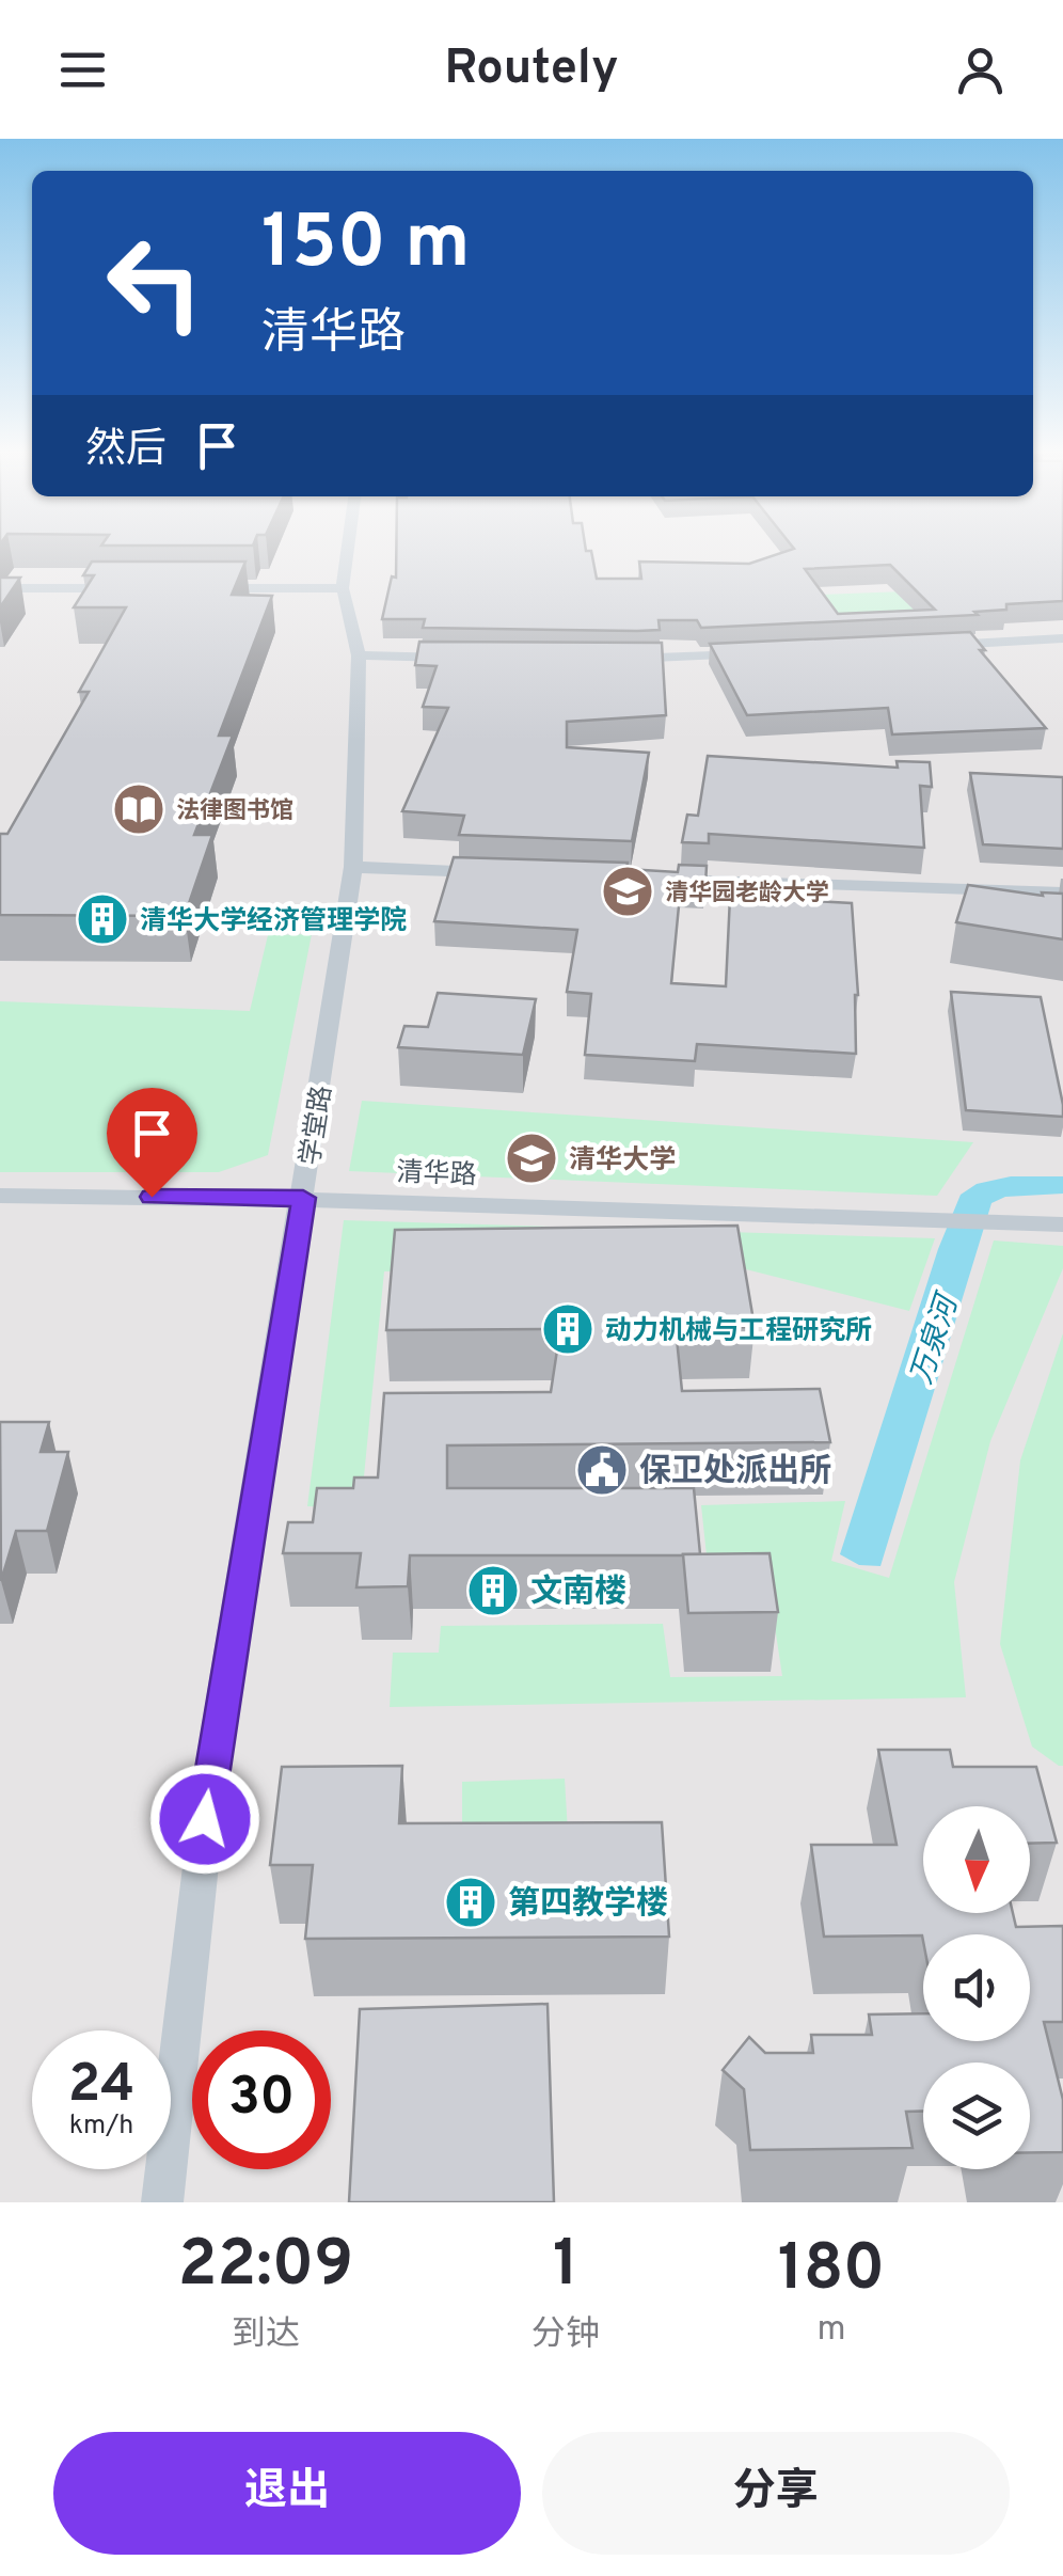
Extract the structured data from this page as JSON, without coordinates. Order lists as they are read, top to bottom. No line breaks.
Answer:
{"streets":{"street":["学堂路","清华路"]},"crossings":[["学堂路","清华路"]],"water":["万泉河"],"places":{"library":["法律图书馆"],"school or university":["清华园老龄大学","清华大学"],"building":["清华大学经济管理学院","动力机械与工程研究所","文南楼","第四教学楼"],"public building":["保卫处派出所"]},"north":"bottom","page":{"header":"Routely","turn":["150 m","清华路"],"then":"然后","speed":"24 km/h","limit":"30","eta":["22:09","到达","1","分钟","180","m"],"buttons":["退出","分享"]}}
